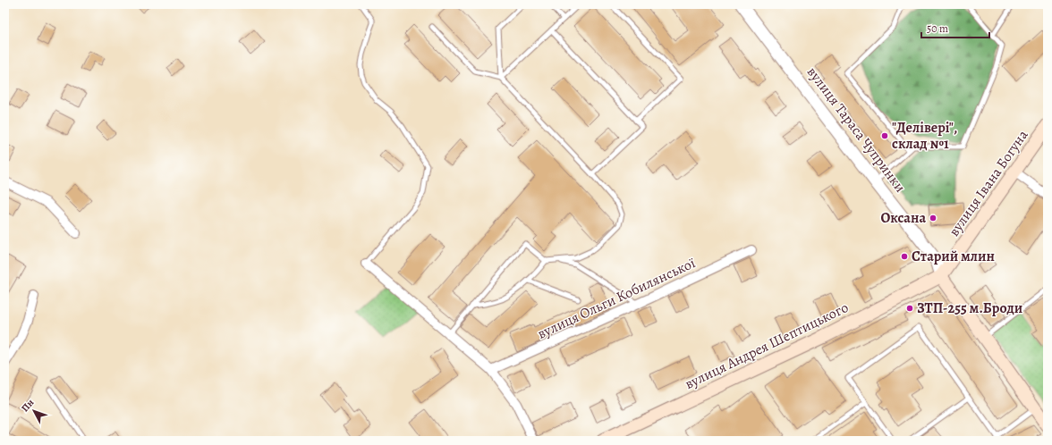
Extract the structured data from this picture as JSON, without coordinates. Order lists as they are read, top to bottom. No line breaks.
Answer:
{"streets":{"main road":["вулиця Івана Богуна","вулиця Андрея Шептицького"],"street":["вулиця Тараса Чупринки","вулиця Ольги Кобилянської"]},"crossings":[["вулиця Тараса Чупринки","вулиця Івана Богуна"],["вулиця Тараса Чупринки","вулиця Андрея Шептицького"],["вулиця Івана Богуна","вулиця Андрея Шептицького"]],"places":["\"Делівері\", склад №1","Оксана","Старий млин","ЗТП-255 м.Броди"],"scale_bar":"50 m","north":"top left"}
